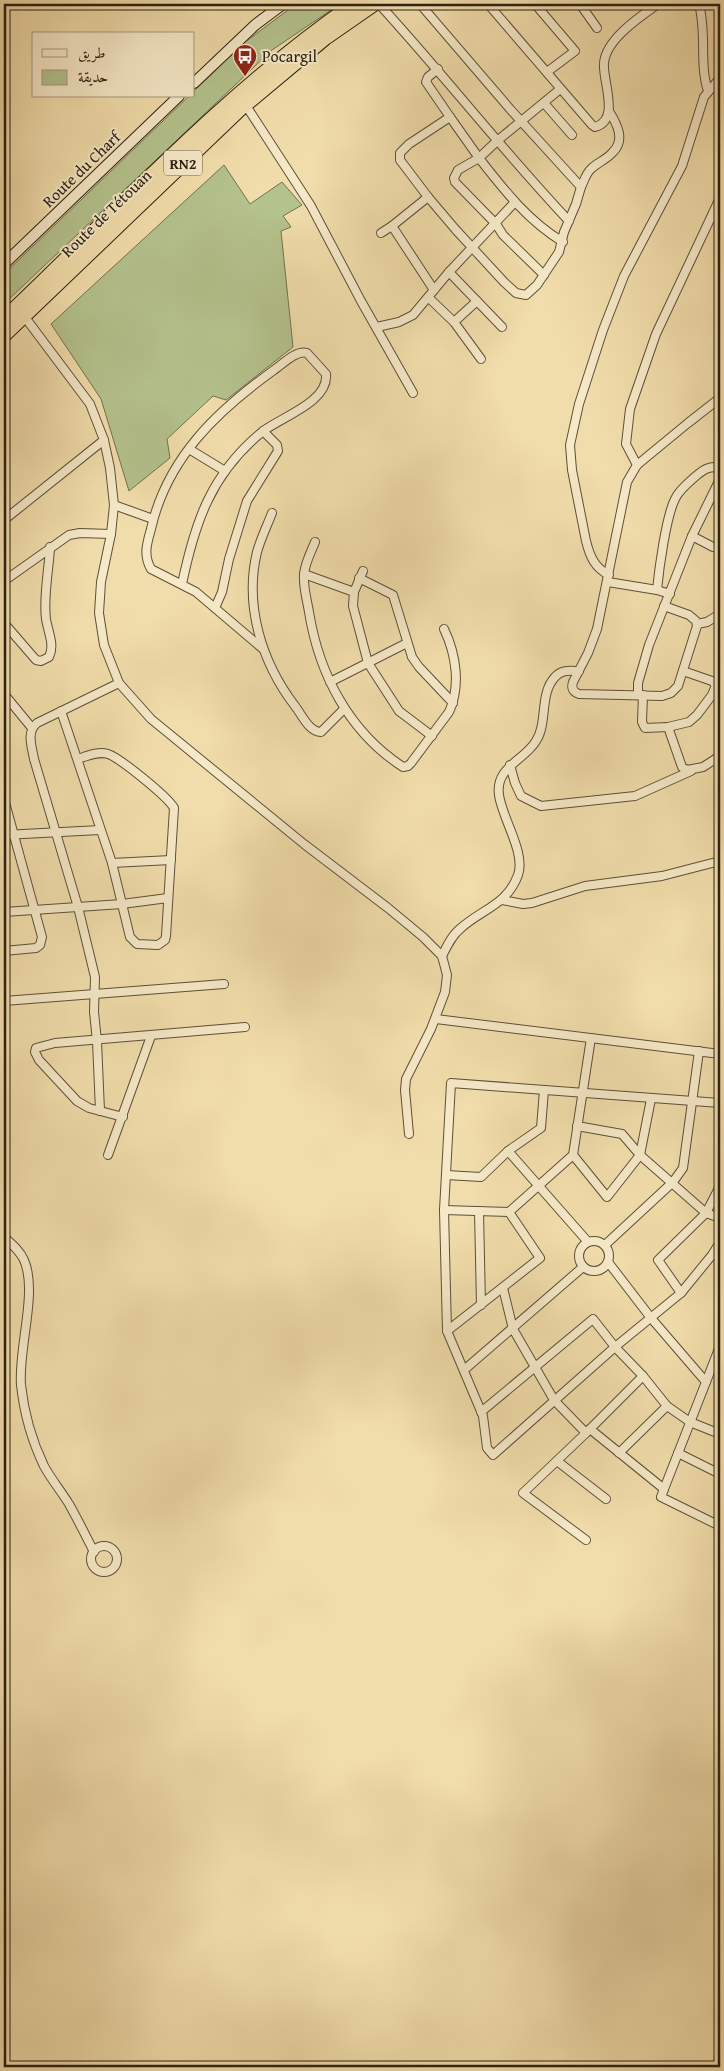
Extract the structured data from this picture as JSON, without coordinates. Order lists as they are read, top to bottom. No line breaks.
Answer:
{"streets":{"highway":["RN2","Route de Tétouan"],"street":["Route du Charf"]},"places":{"bus stop":["Pocargil"]},"legend":["طريق","حديقة"]}
